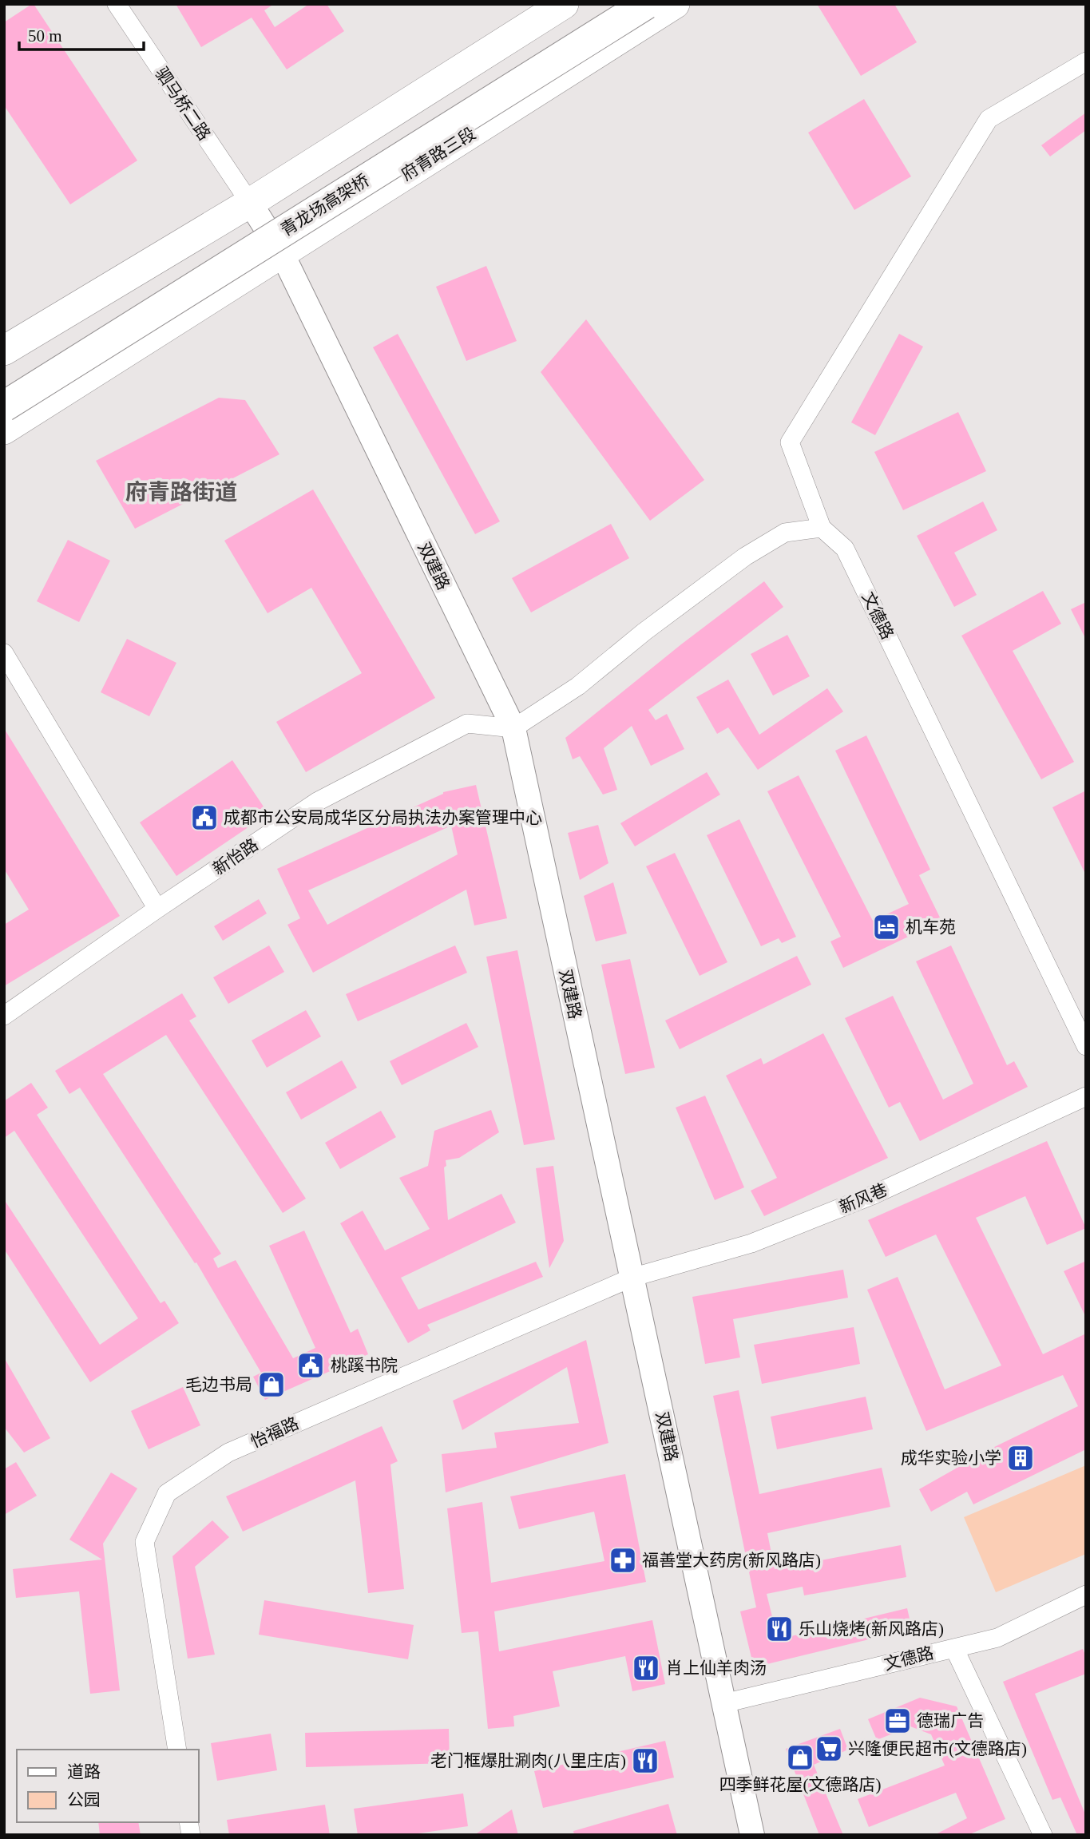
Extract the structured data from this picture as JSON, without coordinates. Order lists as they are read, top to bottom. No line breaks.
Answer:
{"streets":{"highway":["青龙场高架桥"],"main road":["府青路三段"],"street":["驷马桥二路","双建路","文德路","新怡路","新风巷","怡福路"]},"crossings":[["驷马桥二路","双建路"],["府青路三段","双建路"],["双建路","文德路"],["双建路","新怡路"],["双建路","新风巷"],["双建路","怡福路"],["新风巷","怡福路"]],"districts":["府青路街道"],"places":{"public building":["成都市公安局成华区分局执法办案管理中心","桃蹊书院"],"hotel":["机车苑"],"shop":["毛边书局","四季鲜花屋(文德路店)"],"building":["成华实验小学"],"pharmacy":["福善堂大药房(新风路店)"],"restaurant":["乐山烧烤(新风路店)","肖上仙羊肉汤","老门框爆肚涮肉(八里庄店)"],"office":["德瑞广告"],"supermarket":["兴隆便民超市(文德路店)"]},"legend":["道路","公园"],"scale_bar":"50 m"}
